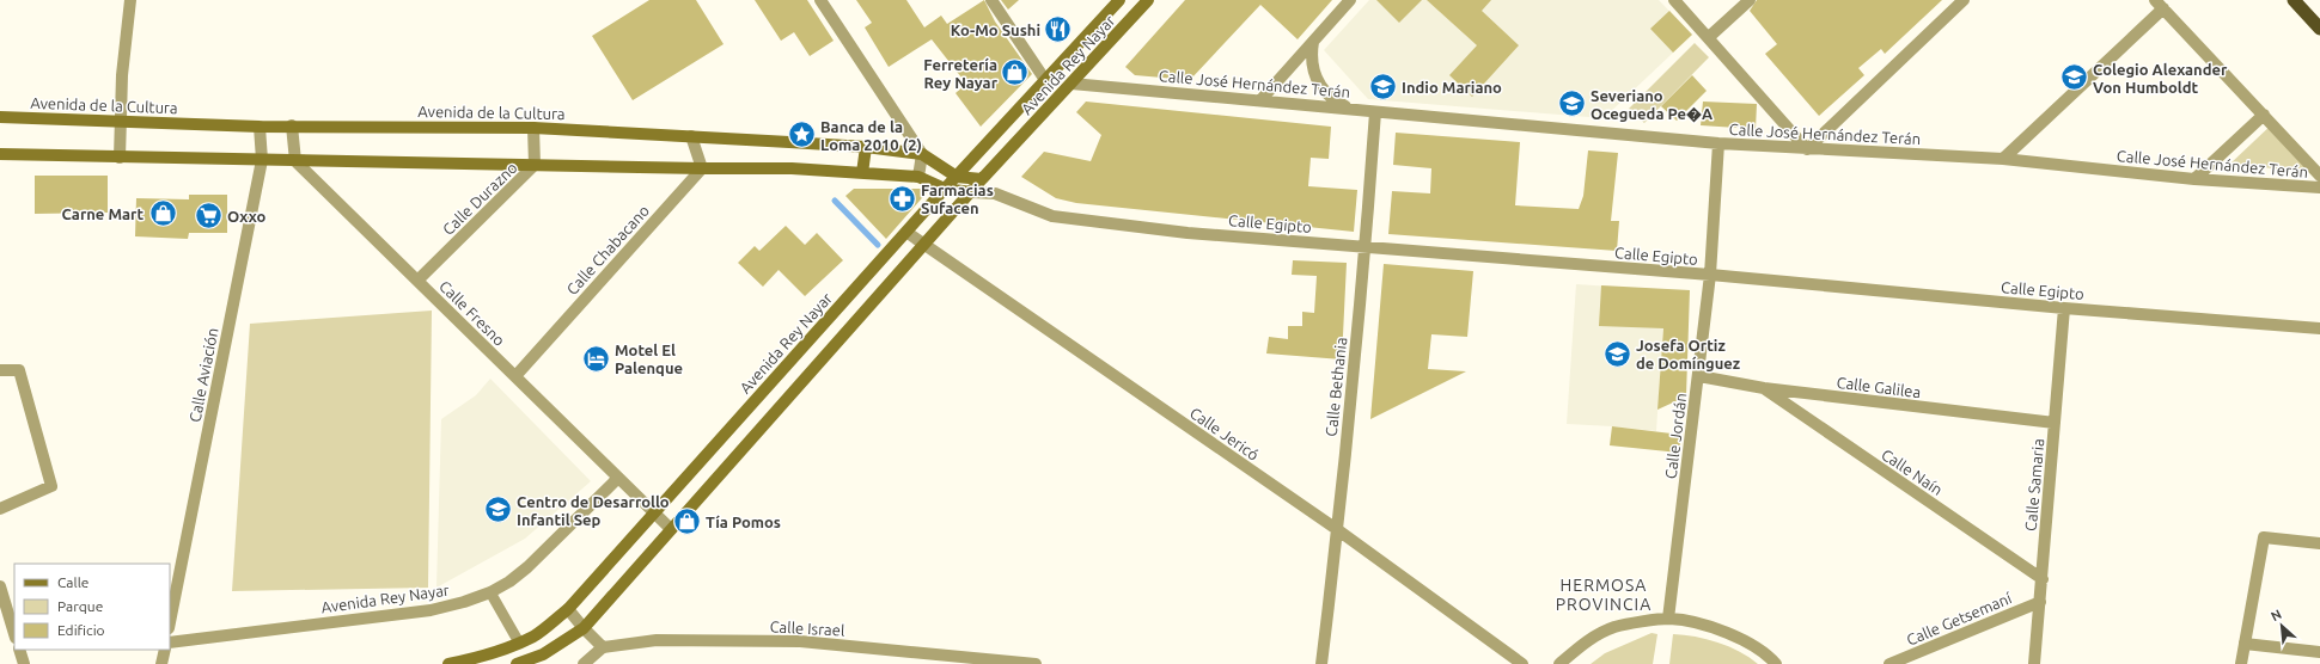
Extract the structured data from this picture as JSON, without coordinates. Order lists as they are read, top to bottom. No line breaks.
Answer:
{"streets":{"main road":["Avenida Rey Nayar","Avenida de la Cultura"],"street":["Calle José Hernández Terán","Calle Durazno","Calle Egipto","Calle Chabacano","Calle Fresno","Calle Aviación","Calle Bethania","Calle Galilea","Calle Jericó","Calle Jordán","Calle Naín","Calle Samaria","Calle Getsemaní","Calle Israel"]},"crossings":[["Avenida Rey Nayar","Calle José Hernández Terán"],["Avenida Rey Nayar","Avenida de la Cultura"],["Avenida Rey Nayar","Calle Fresno"],["Avenida Rey Nayar","Calle Jericó"],["Calle José Hernández Terán","Calle Bethania"],["Calle José Hernández Terán","Calle Jordán"],["Avenida de la Cultura","Calle Durazno"],["Avenida de la Cultura","Calle Aviación"],["Calle Durazno","Calle Fresno"],["Calle Egipto","Calle Bethania"],["Calle Egipto","Calle Jordán"],["Calle Egipto","Calle Samaria"],["Calle Chabacano","Calle Fresno"],["Calle Bethania","Calle Jericó"],["Calle Galilea","Calle Jordán"],["Calle Galilea","Calle Naín"],["Calle Galilea","Calle Samaria"],["Calle Naín","Calle Samaria"],["Calle Samaria","Calle Getsemaní"]],"districts":["HERMOSA PROVINCIA"],"places":{"restaurant":["Ko-Mo Sushi"],"shop":["Ferretería Rey Nayar","Carne Mart","Tía Pomos"],"school or university":["Colegio Alexander Von Humboldt","Indio Mariano","Severiano Ocegueda Pe�A","Josefa Ortiz de Domínguez","Centro de Desarrollo Infantil Sep"],"place":["Banca de la Loma 2010 (2)"],"pharmacy":["Farmacias Sufacen"],"supermarket":["Oxxo"],"hotel":["Motel El Palenque"]},"legend":["Calle","Parque","Edificio"],"north":"top left"}
